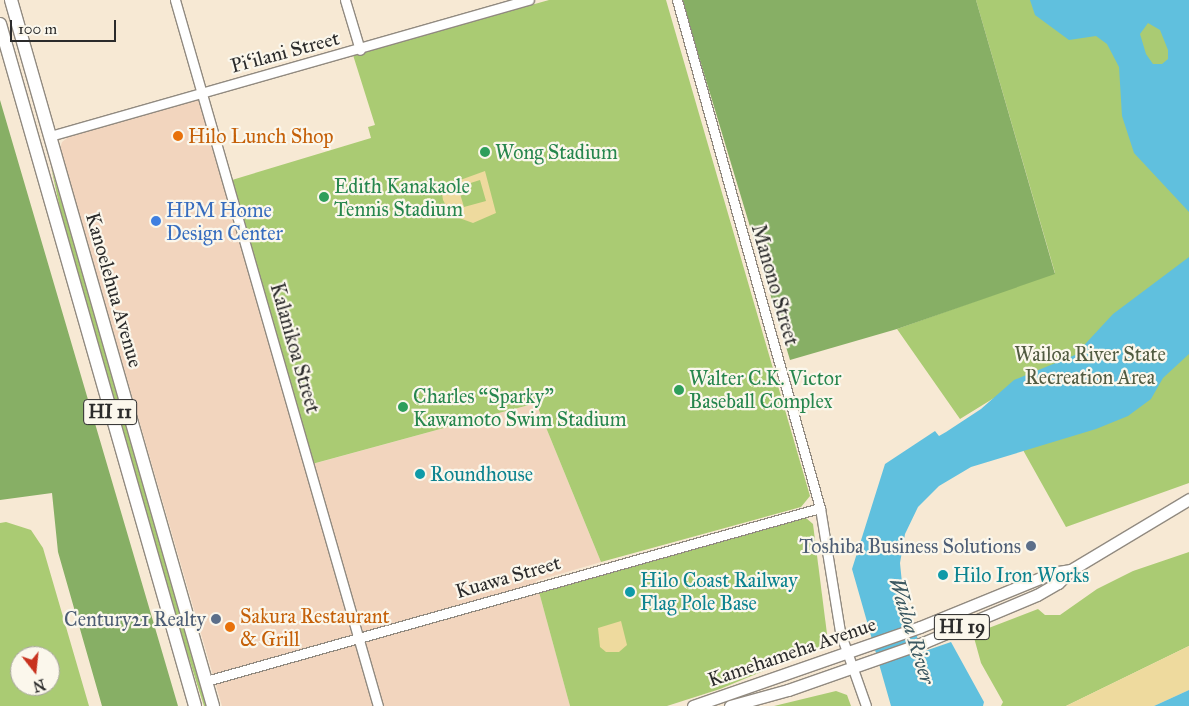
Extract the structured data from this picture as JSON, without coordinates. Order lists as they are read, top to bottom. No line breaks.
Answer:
{"streets":{"highway":["Kanoelehua Avenue","HI 11"],"main road":["HI 19","Kamehameha Avenue"],"street":["Pi‘ilani Street","Manono Street","Kalanikoa Street","Kuawa Street"]},"crossings":[["Pi‘ilani Street","Kanoelehua Avenue"],["Pi‘ilani Street","Kalanikoa Street"],["Manono Street","Kuawa Street"],["Manono Street","Kamehameha Avenue"],["Kanoelehua Avenue","Kuawa Street"],["Kalanikoa Street","Kuawa Street"]],"water":["Wailoa River"],"parks":["Wailoa River State Recreation Area"],"places":["Hilo Lunch Shop","Wong Stadium","Edith Kanakaole Tennis Stadium","HPM Home Design Center","Walter C.K. Victor Baseball Complex","Charles “Sparky” Kawamoto Swim Stadium","Roundhouse","Toshiba Business Solutions","Hilo Iron Works","Hilo Coast Railway Flag Pole Base","Century21 Realty","Sakura Restaurant & Grill"],"scale_bar":"100 m","north":"bottom"}
